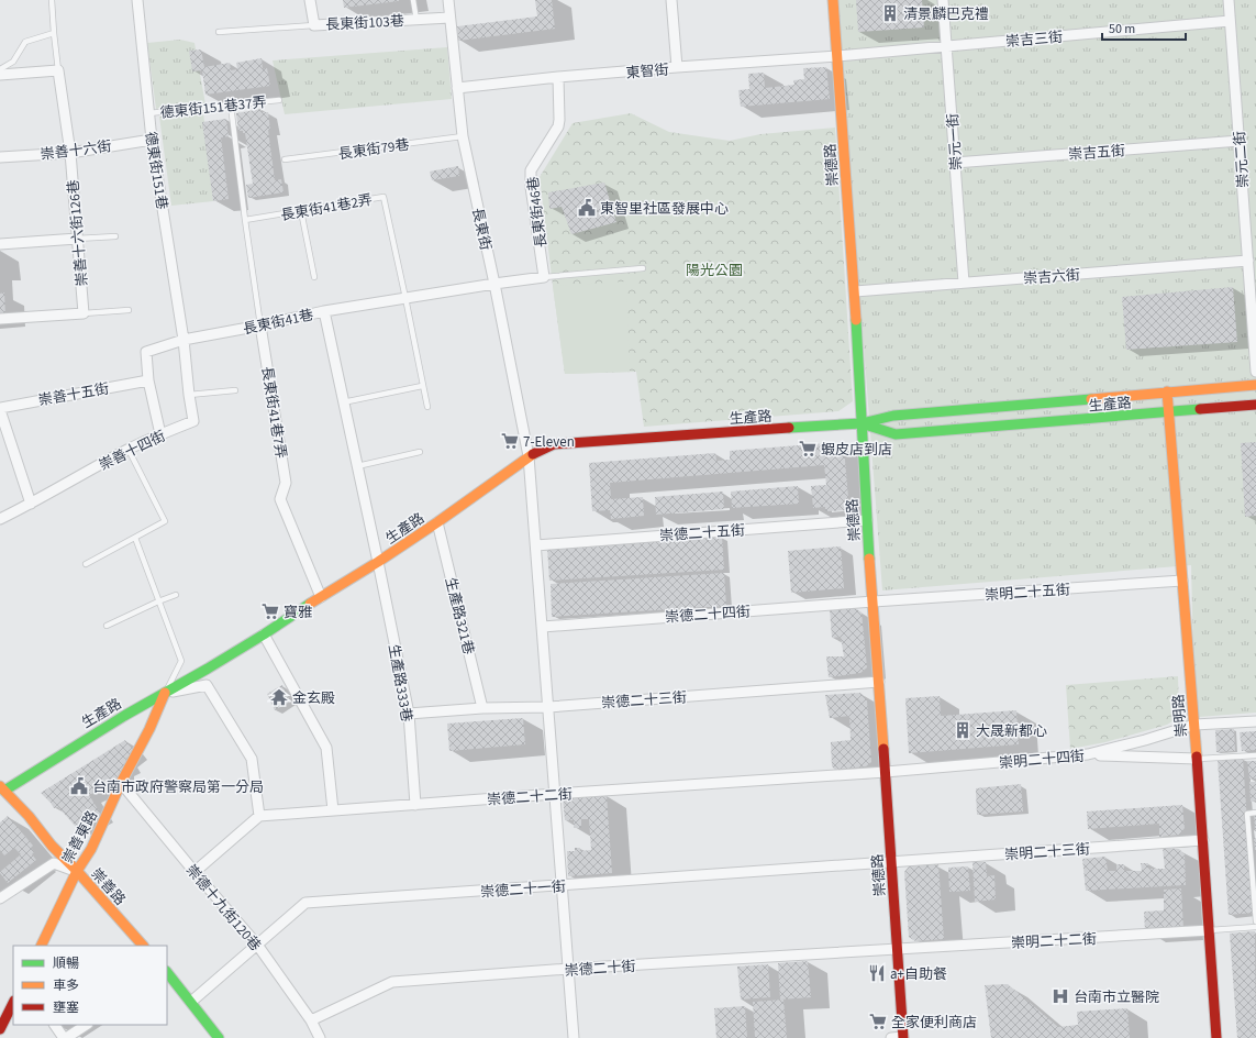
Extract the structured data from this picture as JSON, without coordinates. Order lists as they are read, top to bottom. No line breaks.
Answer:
{"streets":{"street":["長東街103巷","崇吉三街","東智街","崇元一街","崇善十六街","崇吉五街","崇元二街","崇德路","德東街151巷","長東街46巷","長東街","崇善十六街126巷","崇吉六街","長東街41巷","崇善十五街","生產路","長東街41巷7弄","崇善十四街","崇德二十五街","崇明二十五街","崇德二十四街","生產路321巷","生產路333巷","崇德二十三街","崇明路","崇明二十四街","崇德二十二街","崇善東路","崇明二十三街","崇善路","崇德二十一街","崇德十九街120巷","崇明二十二街","崇德二十街"],"lane":["德東街151巷37弄","長東街79巷","長東街41巷2弄"]},"crossings":[["長東街103巷","長東街"],["崇吉三街","東智街"],["崇吉三街","崇元一街"],["崇吉三街","崇元二街"],["崇吉三街","崇德路"],["東智街","崇德路"],["東智街","長東街46巷"],["東智街","長東街"],["德東街151巷37弄","德東街151巷"],["德東街151巷37弄","長東街41巷7弄"],["崇元一街","崇吉五街"],["崇元一街","崇吉六街"],["長東街79巷","長東街"],["崇善十六街","德東街151巷"],["崇善十六街","崇善十六街126巷"],["崇吉五街","崇元二街"],["崇元二街","崇吉六街"],["崇德路","崇吉六街"],["崇德路","生產路"],["崇德路","崇德二十五街"],["崇德路","崇明二十五街"],["崇德路","崇德二十四街"],["崇德路","崇德二十三街"],["崇德路","崇明二十四街"],["崇德路","崇德二十二街"],["崇德路","崇明二十三街"],["崇德路","崇德二十一街"],["崇德路","崇明二十二街"],["崇德路","崇德二十街"],["德東街151巷","長東街41巷"],["德東街151巷","崇善十四街"],["長東街41巷2弄","長東街41巷"],["長東街41巷2弄","長東街41巷7弄"],["長東街","長東街41巷"],["長東街","生產路"],["長東街","崇德二十五街"],["長東街","崇德二十四街"],["長東街","崇德二十三街"],["長東街","崇德二十二街"],["長東街","崇德二十一街"],["長東街","崇德二十街"],["長東街41巷","崇善十五街"],["長東街41巷","長東街41巷7弄"],["長東街41巷","崇善十四街"],["長東街41巷","生產路333巷"],["生產路","長東街41巷7弄"],["生產路","生產路321巷"],["生產路","生產路333巷"],["生產路","崇明路"],["生產路","崇善東路"],["生產路","崇善路"],["崇明二十五街","崇德二十四街"],["崇明二十五街","崇明路"],["生產路321巷","崇德二十三街"],["生產路333巷","崇德二十三街"],["生產路333巷","崇德二十二街"],["崇明路","崇明二十四街"],["崇明路","崇明二十三街"],["崇明路","崇明二十二街"],["崇明二十四街","崇德二十二街"],["崇善東路","崇善路"],["崇善東路","崇德十九街120巷"],["崇明二十三街","崇德二十一街"],["崇德二十一街","崇德十九街120巷"],["崇德十九街120巷","崇德二十街"],["崇明二十二街","崇德二十街"]],"parks":["陽光公園"],"places":{"building":["清景麟巴克禮","大晟新都心"],"public building":["東智里社區發展中心","台南市政府警察局第一分局"],"supermarket":["7-Eleven","蝦皮店到店","寶雅","全家便利商店"],"temple":["金玄殿"],"restaurant":["a+自助餐"],"hospital":["台南市立醫院"]},"legend":["順暢","車多","壅塞"],"scale_bar":"50 m"}
